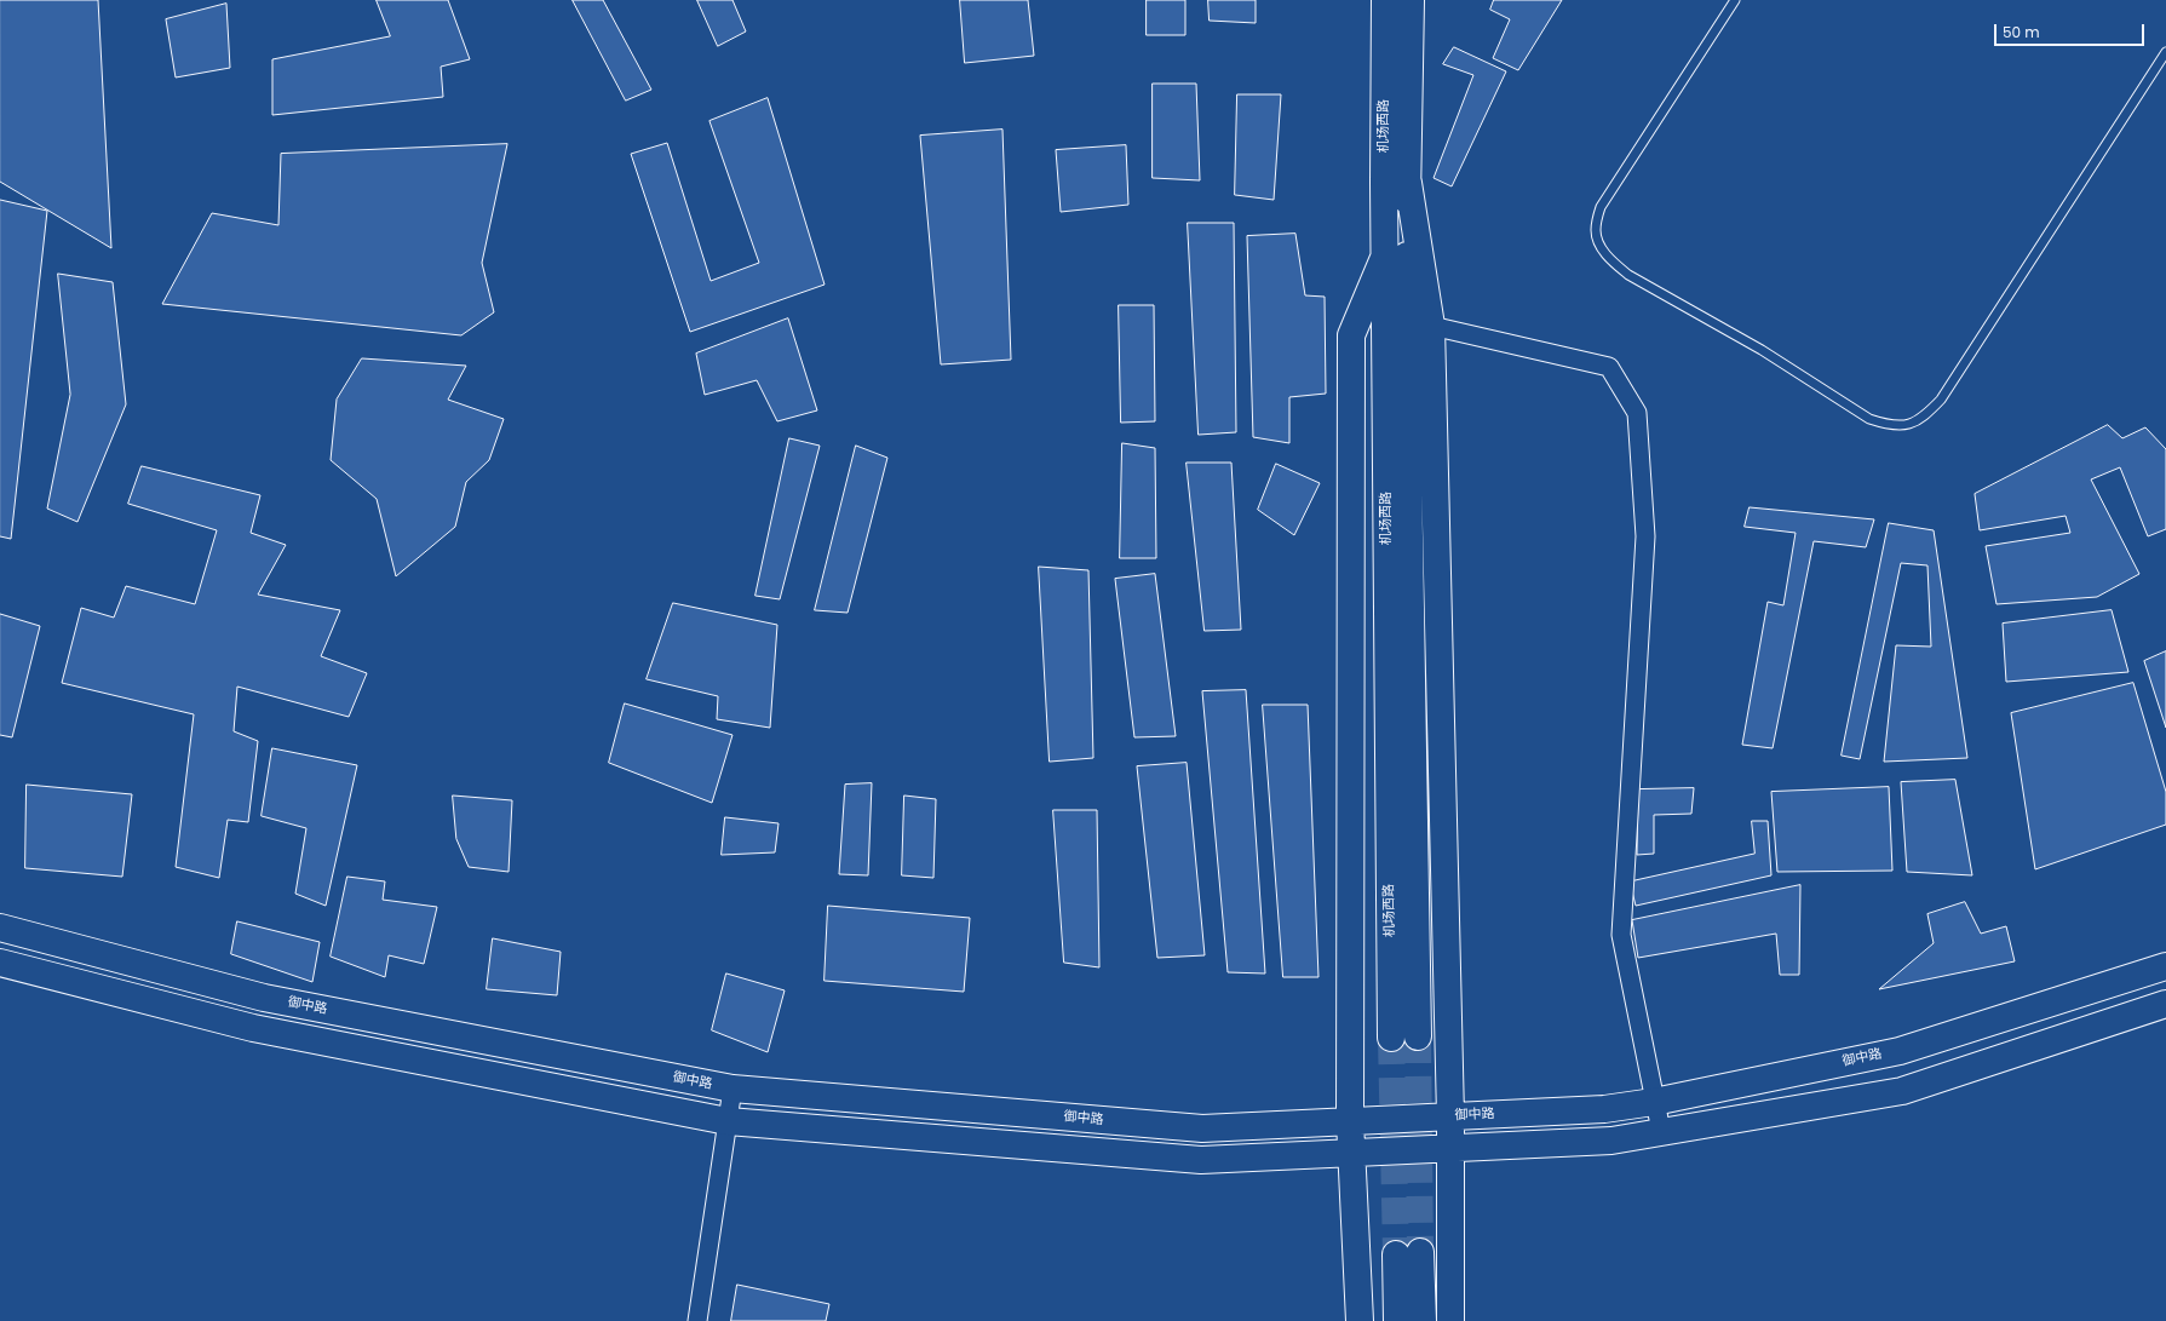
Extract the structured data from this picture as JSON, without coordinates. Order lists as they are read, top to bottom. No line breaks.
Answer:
{"streets":{"main road":["机场西路","御中路"]},"scale_bar":"50 m"}
